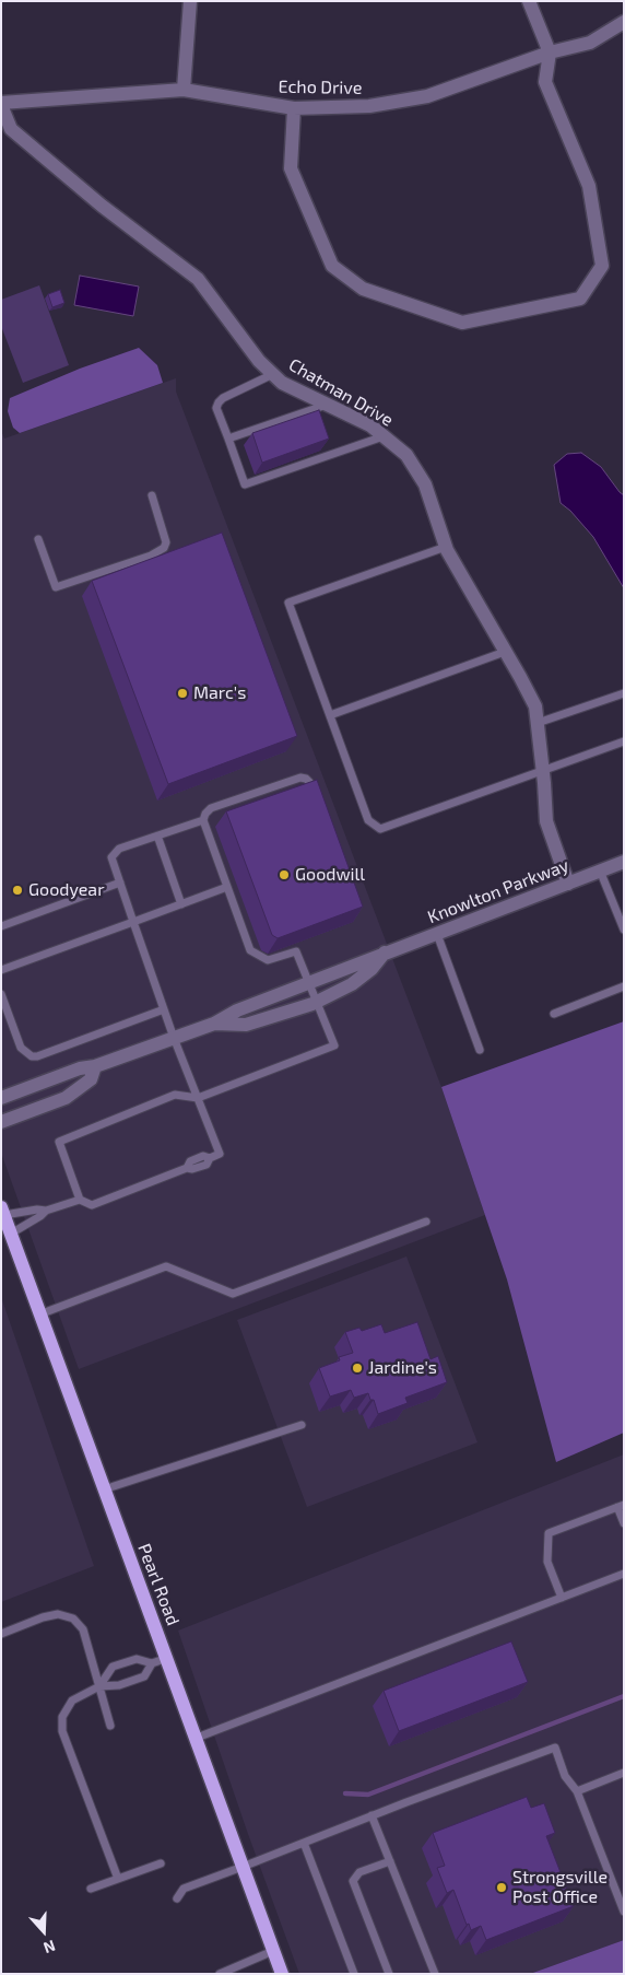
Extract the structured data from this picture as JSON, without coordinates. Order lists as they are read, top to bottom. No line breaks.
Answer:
{"streets":{"main road":["Pearl Road"],"street":["Echo Drive","Chatman Drive","Knowlton Parkway"]},"crossings":[["Echo Drive","Chatman Drive"],["Chatman Drive","Knowlton Parkway"]],"places":["Marc's","Goodwill","Goodyear","Jardine's","Strongsville Post Office"],"north":"bottom"}
